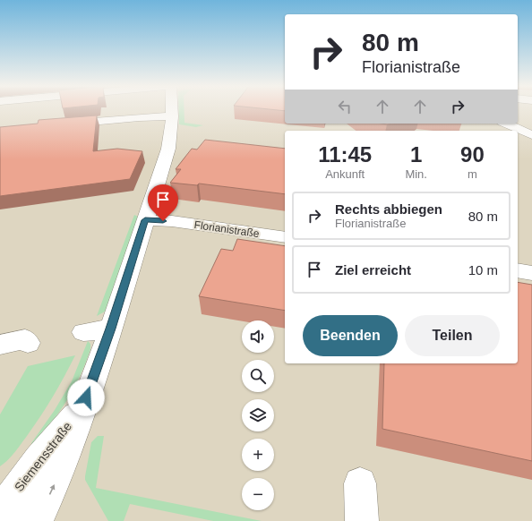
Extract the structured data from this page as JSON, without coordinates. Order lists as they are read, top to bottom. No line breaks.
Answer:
{"streets":{"street":["Florianistraße","Siemensstraße"]},"crossings":[["Florianistraße","Siemensstraße"]],"page":{"turn":["80 m","Florianistraße"],"eta":["11:45","Ankunft","1","Min.","90","m"],"list":[{"name":"Rechts abbiegen","note":"Florianistraße","value":"80 m"},{"name":"Ziel erreicht","value":"10 m"}],"buttons":["Beenden","Teilen"],"map_buttons":["+","−"]}}
